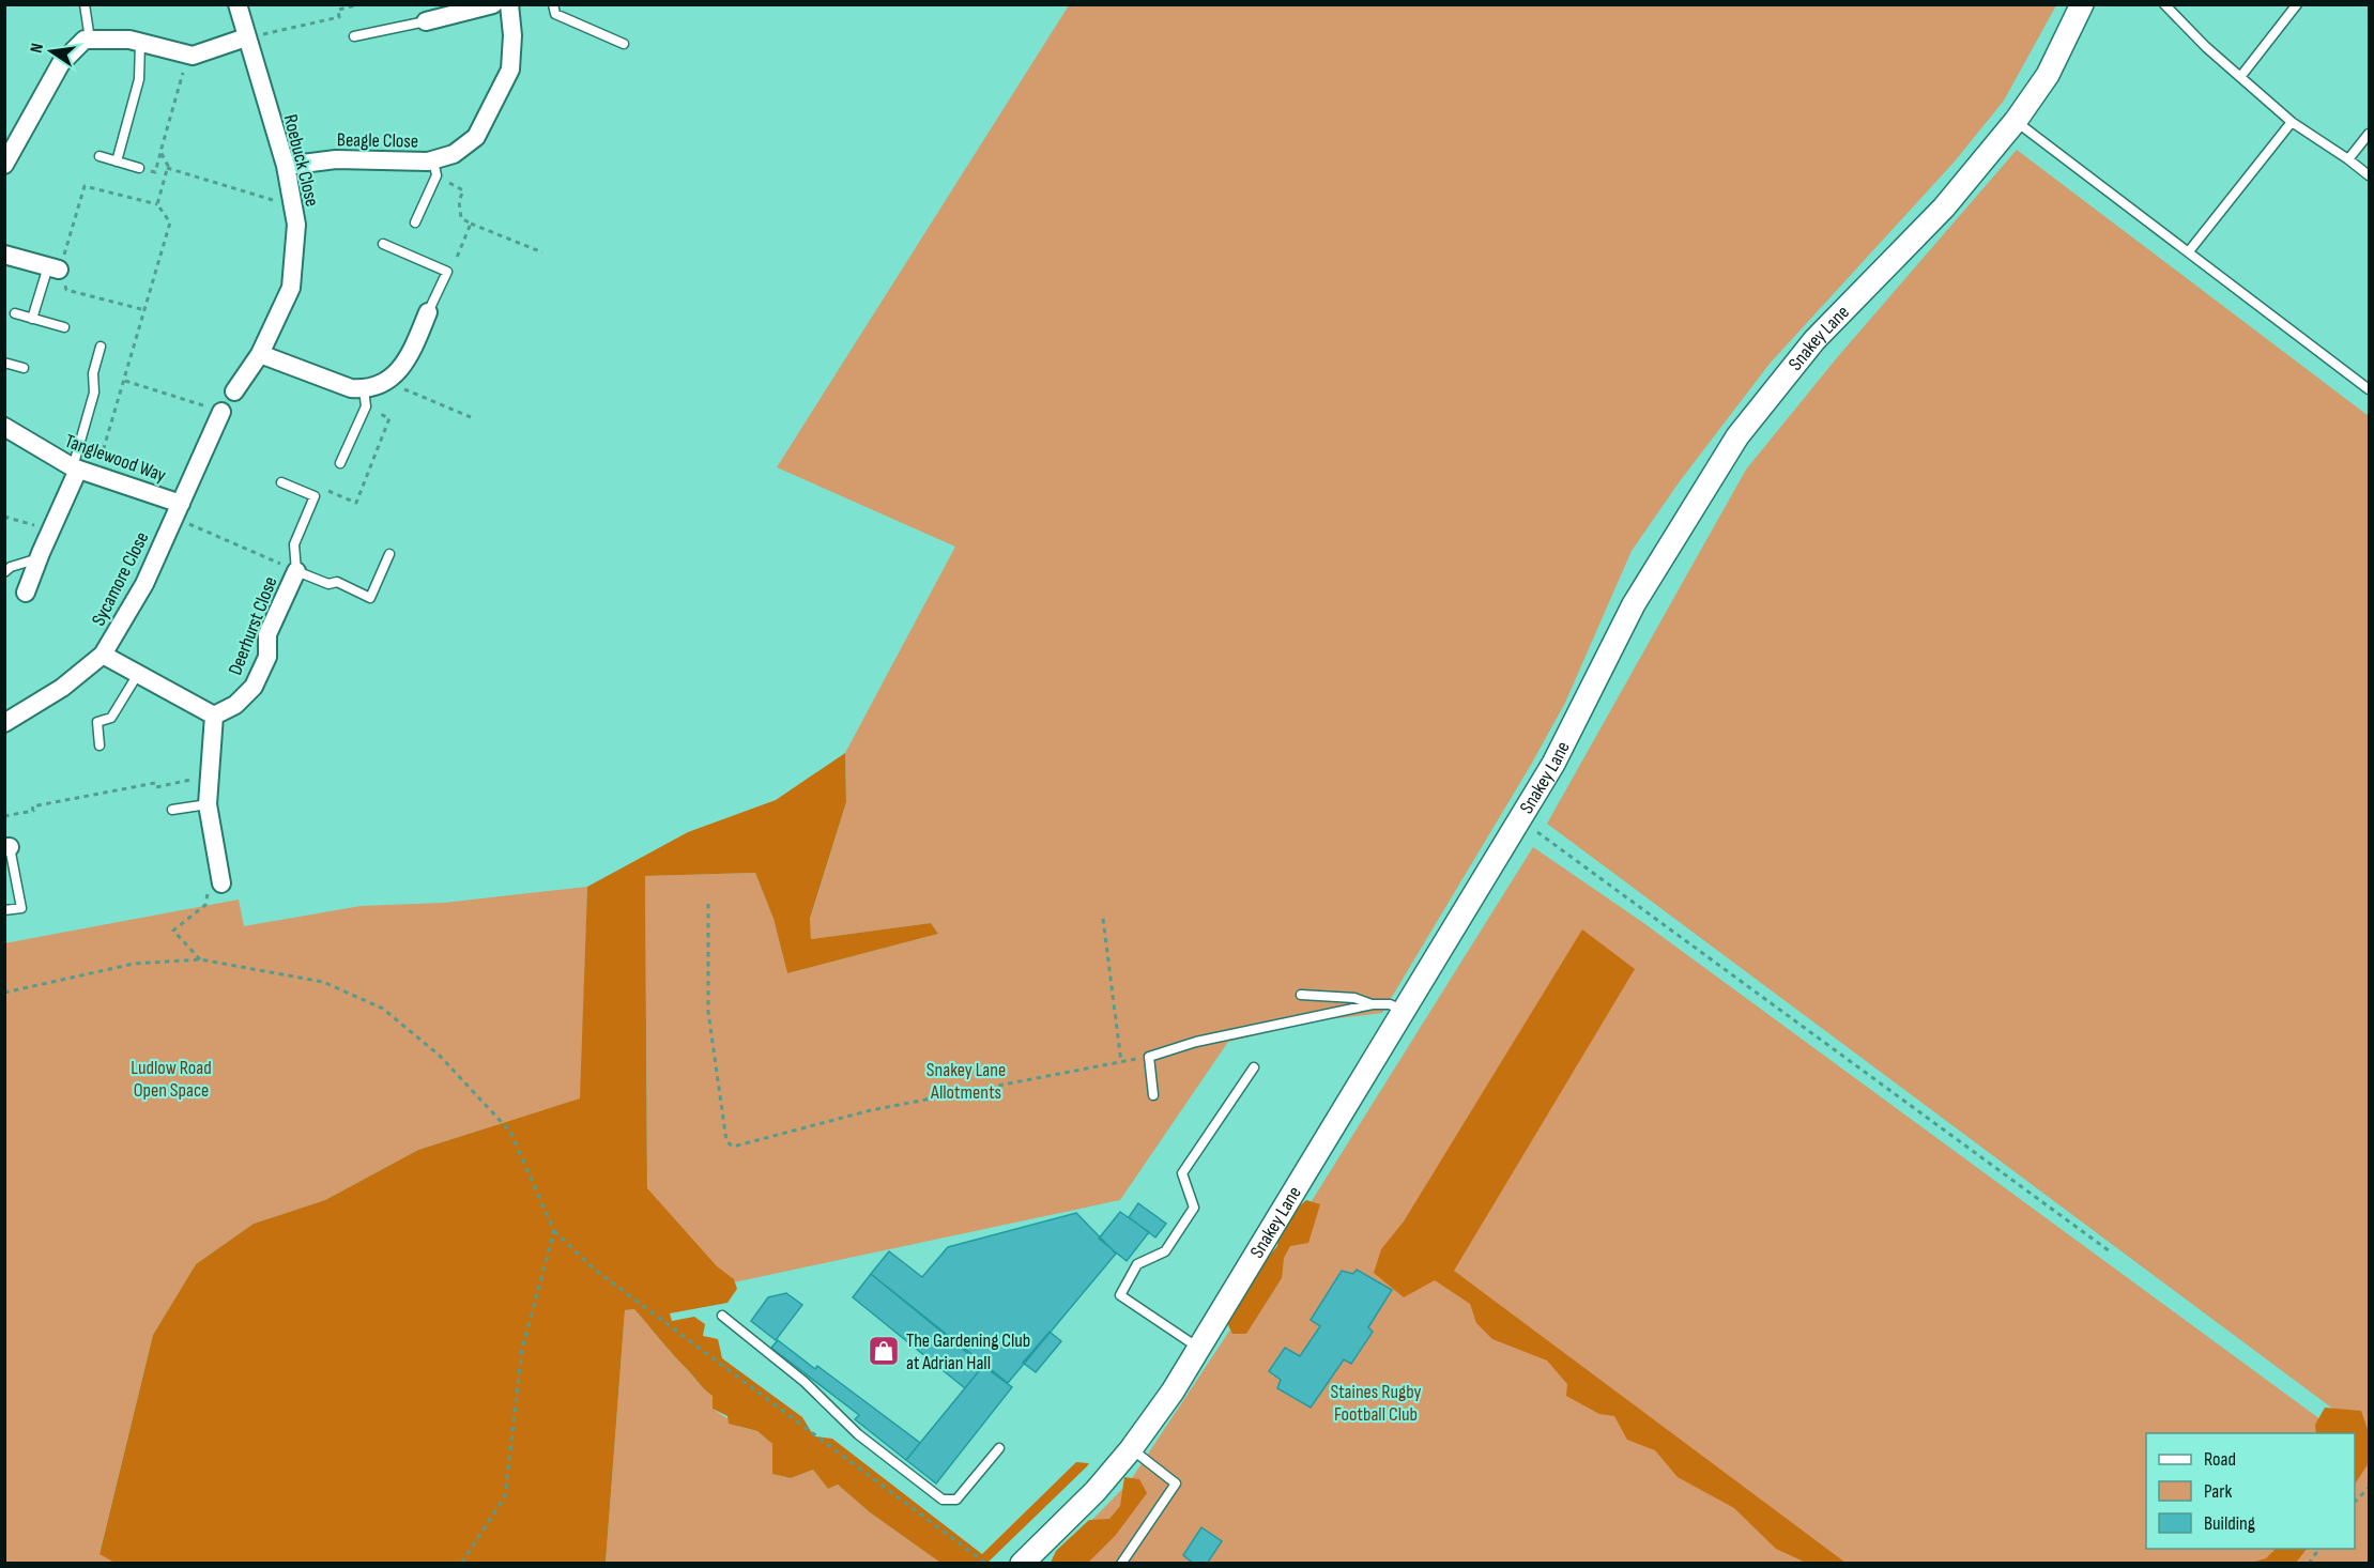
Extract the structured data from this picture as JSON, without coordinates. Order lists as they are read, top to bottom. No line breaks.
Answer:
{"streets":{"street":["Beagle Close","Roebuck Close","Snakey Lane","Tanglewood Way","Sycamore Close","Deerhurst Close"]},"crossings":[["Beagle Close","Roebuck Close"],["Tanglewood Way","Sycamore Close"]],"parks":["Ludlow Road Open Space","Snakey Lane Allotments","Staines Rugby Football Club"],"places":{"shop":["The Gardening Club at Adrian Hall"]},"legend":["Road","Park","Building"],"north":"left"}
